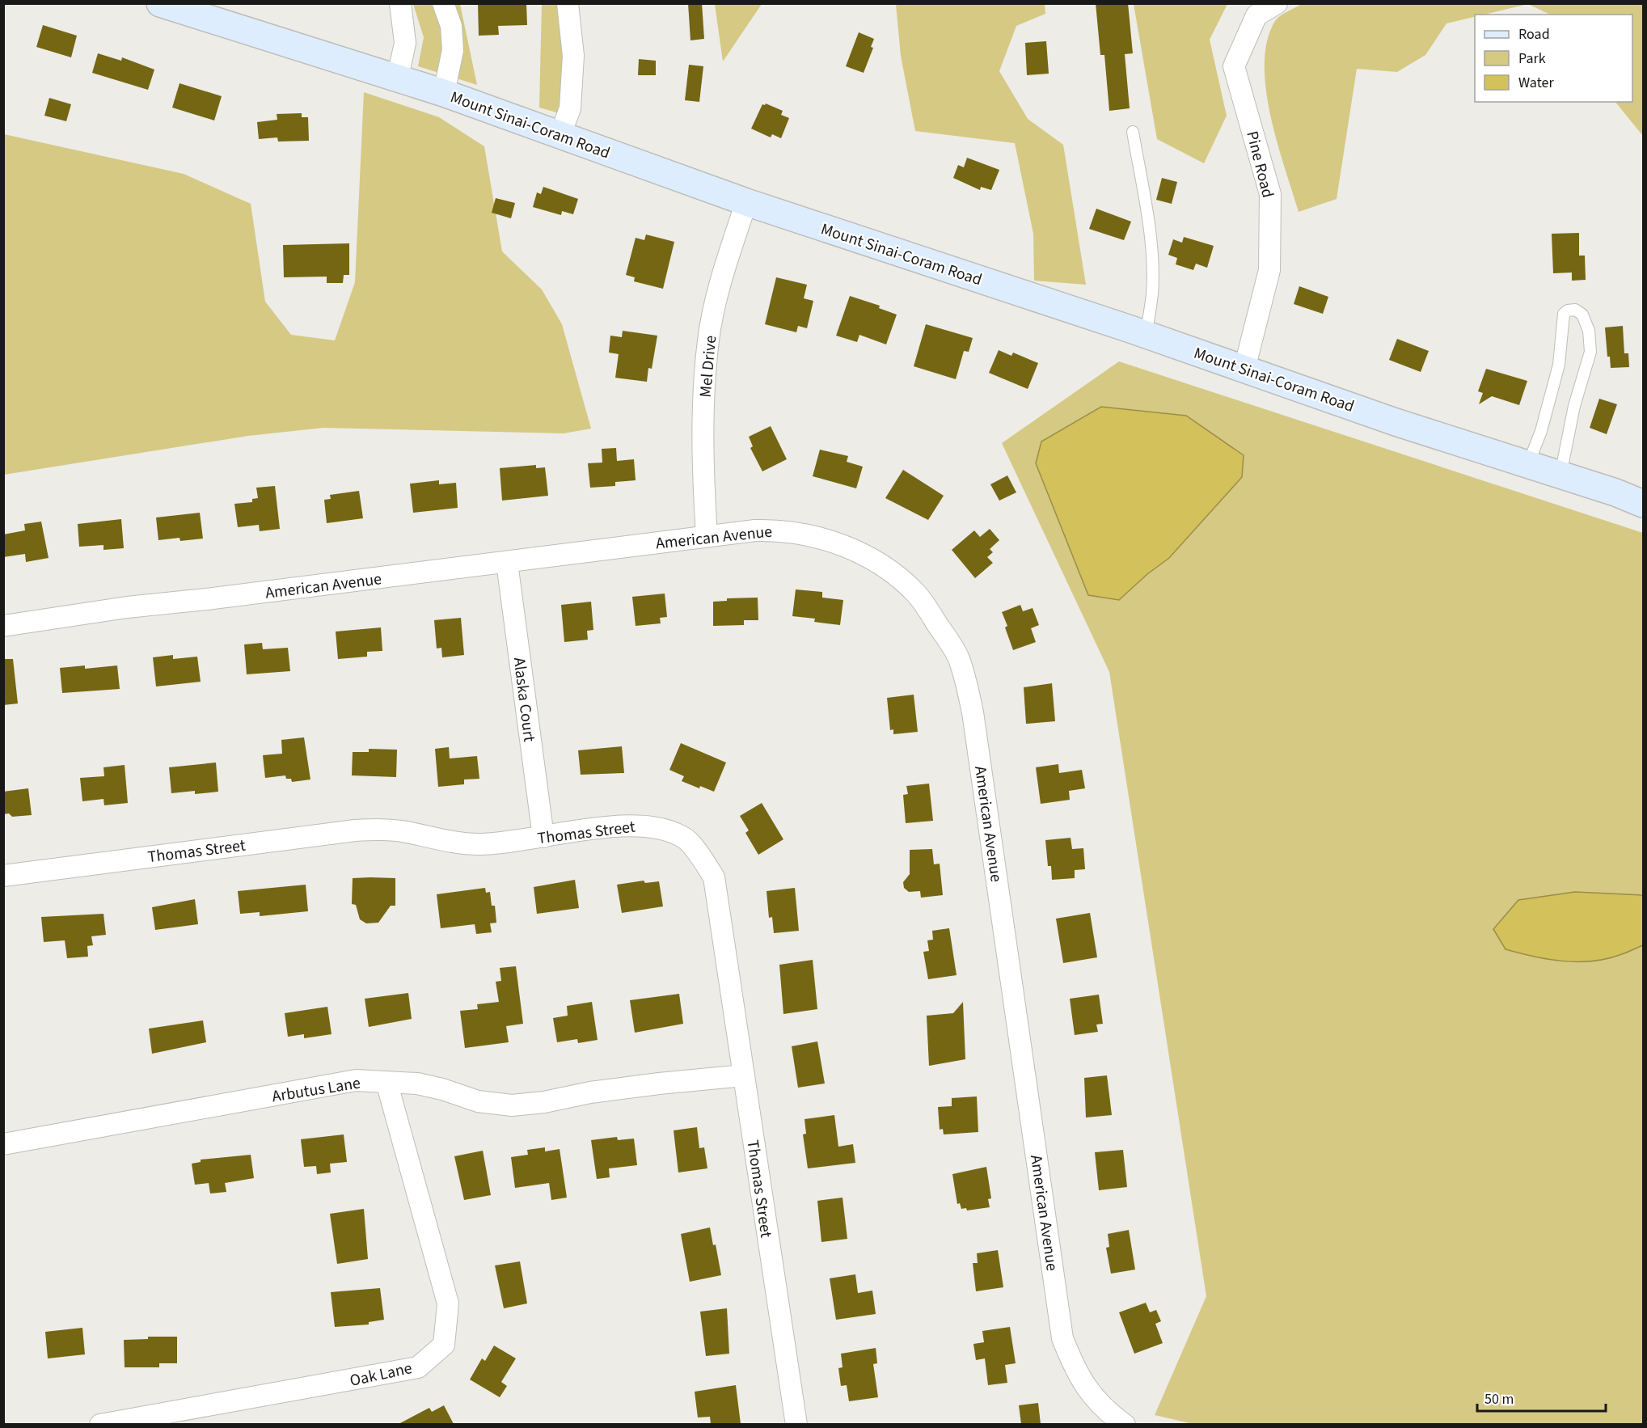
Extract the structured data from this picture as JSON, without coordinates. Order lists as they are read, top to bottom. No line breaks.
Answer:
{"streets":{"main road":["Mount Sinai-Coram Road"],"street":["Pine Road","Mel Drive","American Avenue","Alaska Court","Thomas Street","Arbutus Lane","Oak Lane"]},"crossings":[["Mount Sinai-Coram Road","Pine Road"],["Mount Sinai-Coram Road","Mel Drive"],["Mel Drive","American Avenue"],["American Avenue","Alaska Court"],["Alaska Court","Thomas Street"],["Thomas Street","Arbutus Lane"],["Arbutus Lane","Oak Lane"]],"legend":["Road","Park","Water"],"scale_bar":"50 m"}
